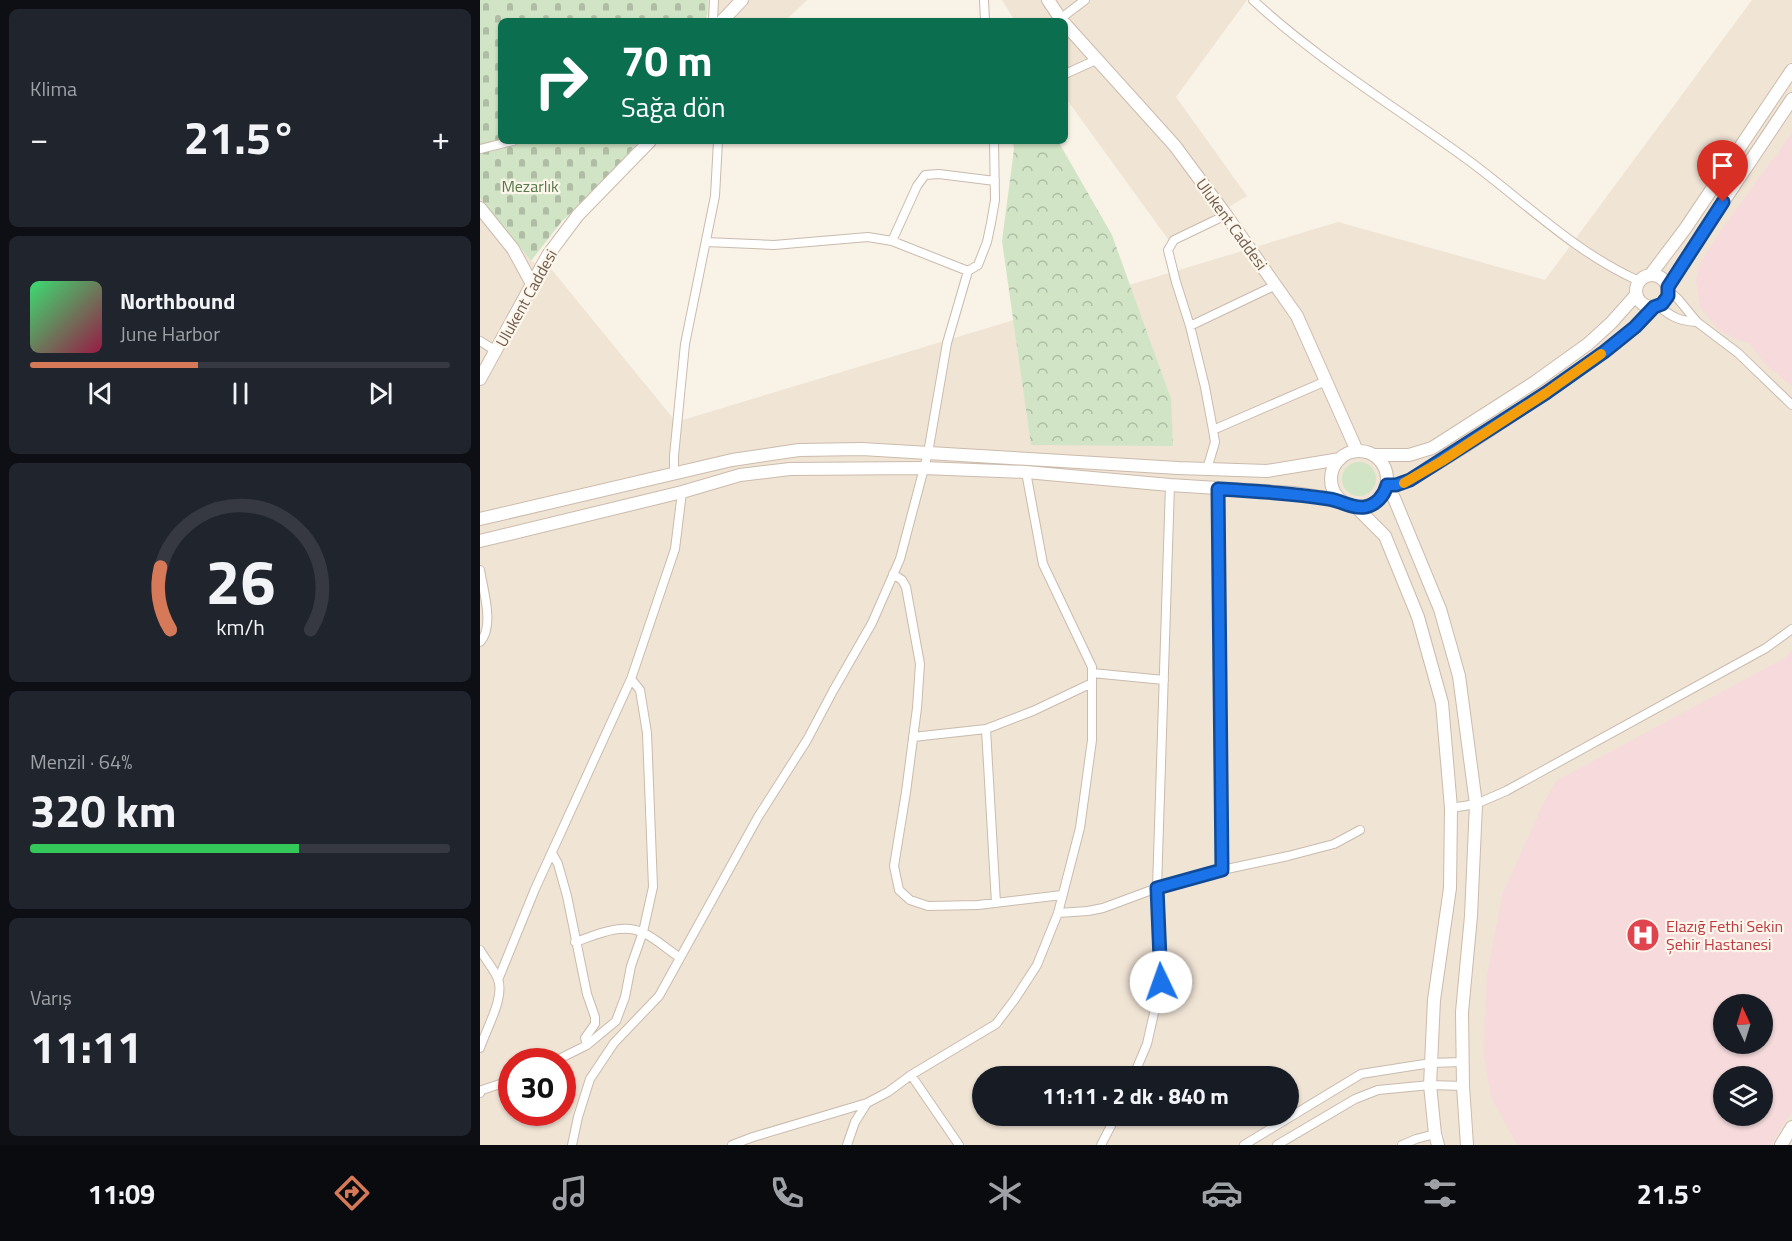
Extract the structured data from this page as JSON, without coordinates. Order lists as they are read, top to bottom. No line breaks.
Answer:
{"streets":{"street":["Ulukent Caddesi"]},"parks":["Mezarlık"],"places":{"hospital":["Elazığ Fethi Sekin Şehir Hastanesi"]},"north":"top","page":{"tile":["Klima",["Menzil · 64%","320 km"],["Varış","11:11"]],"turn":["70 m","Sağa dön"],"heat":["−","21.5°","+"],"song":["Northbound","June Harbor"],"limit":"30","trip":"11:11 · 2 dk · 840 m","tabs":["11:09","21.5°"],"gauge":["26","km/h"]}}
